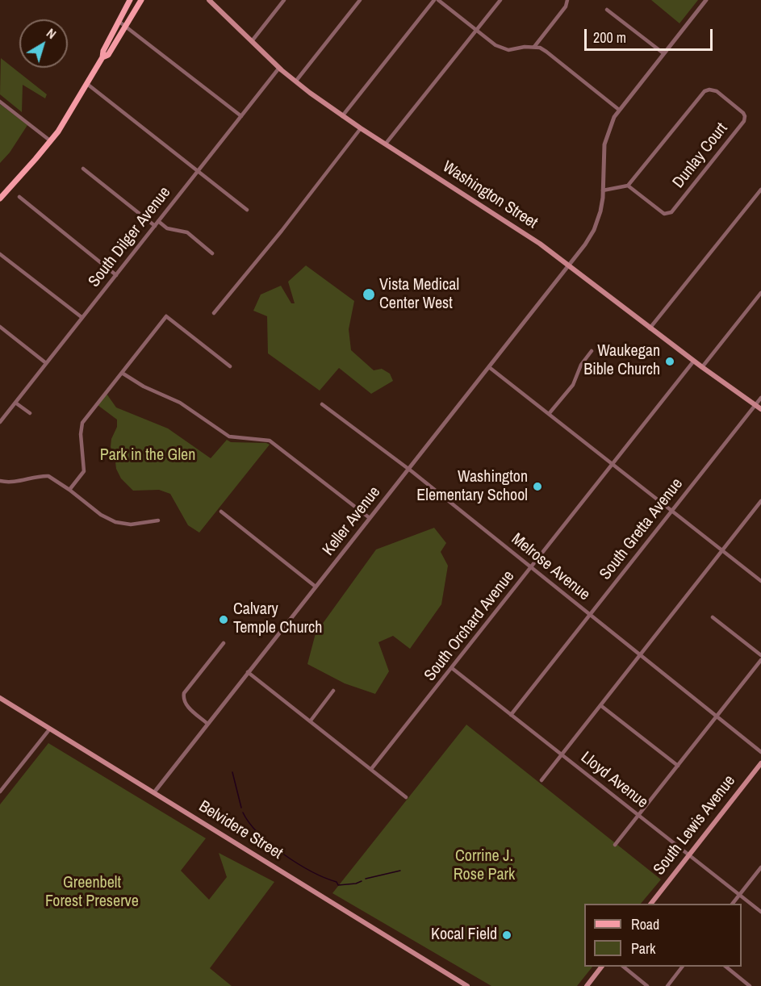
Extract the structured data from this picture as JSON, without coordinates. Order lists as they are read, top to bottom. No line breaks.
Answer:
{"streets":{"main road":["Washington Street","South Lewis Avenue","Belvidere Street"],"street":["Dunlay Court","South Dilger Avenue","Keller Avenue","South Gretta Avenue","Melrose Avenue","South Orchard Avenue","Lloyd Avenue"]},"crossings":[["Washington Street","South Dilger Avenue"],["Washington Street","Keller Avenue"],["Washington Street","South Gretta Avenue"],["Washington Street","South Orchard Avenue"],["Keller Avenue","Melrose Avenue"],["Keller Avenue","Belvidere Street"],["South Gretta Avenue","Melrose Avenue"],["South Gretta Avenue","Lloyd Avenue"],["Melrose Avenue","South Orchard Avenue"],["South Orchard Avenue","Lloyd Avenue"],["Lloyd Avenue","South Lewis Avenue"]],"parks":["Park in the Glen","Corrine J. Rose Park","Greenbelt Forest Preserve"],"places":["Vista Medical Center West","Waukegan Bible Church","Washington Elementary School","Calvary Temple Church","Kocal Field"],"legend":["Road","Park"],"scale_bar":"200 m","north":"top right"}
